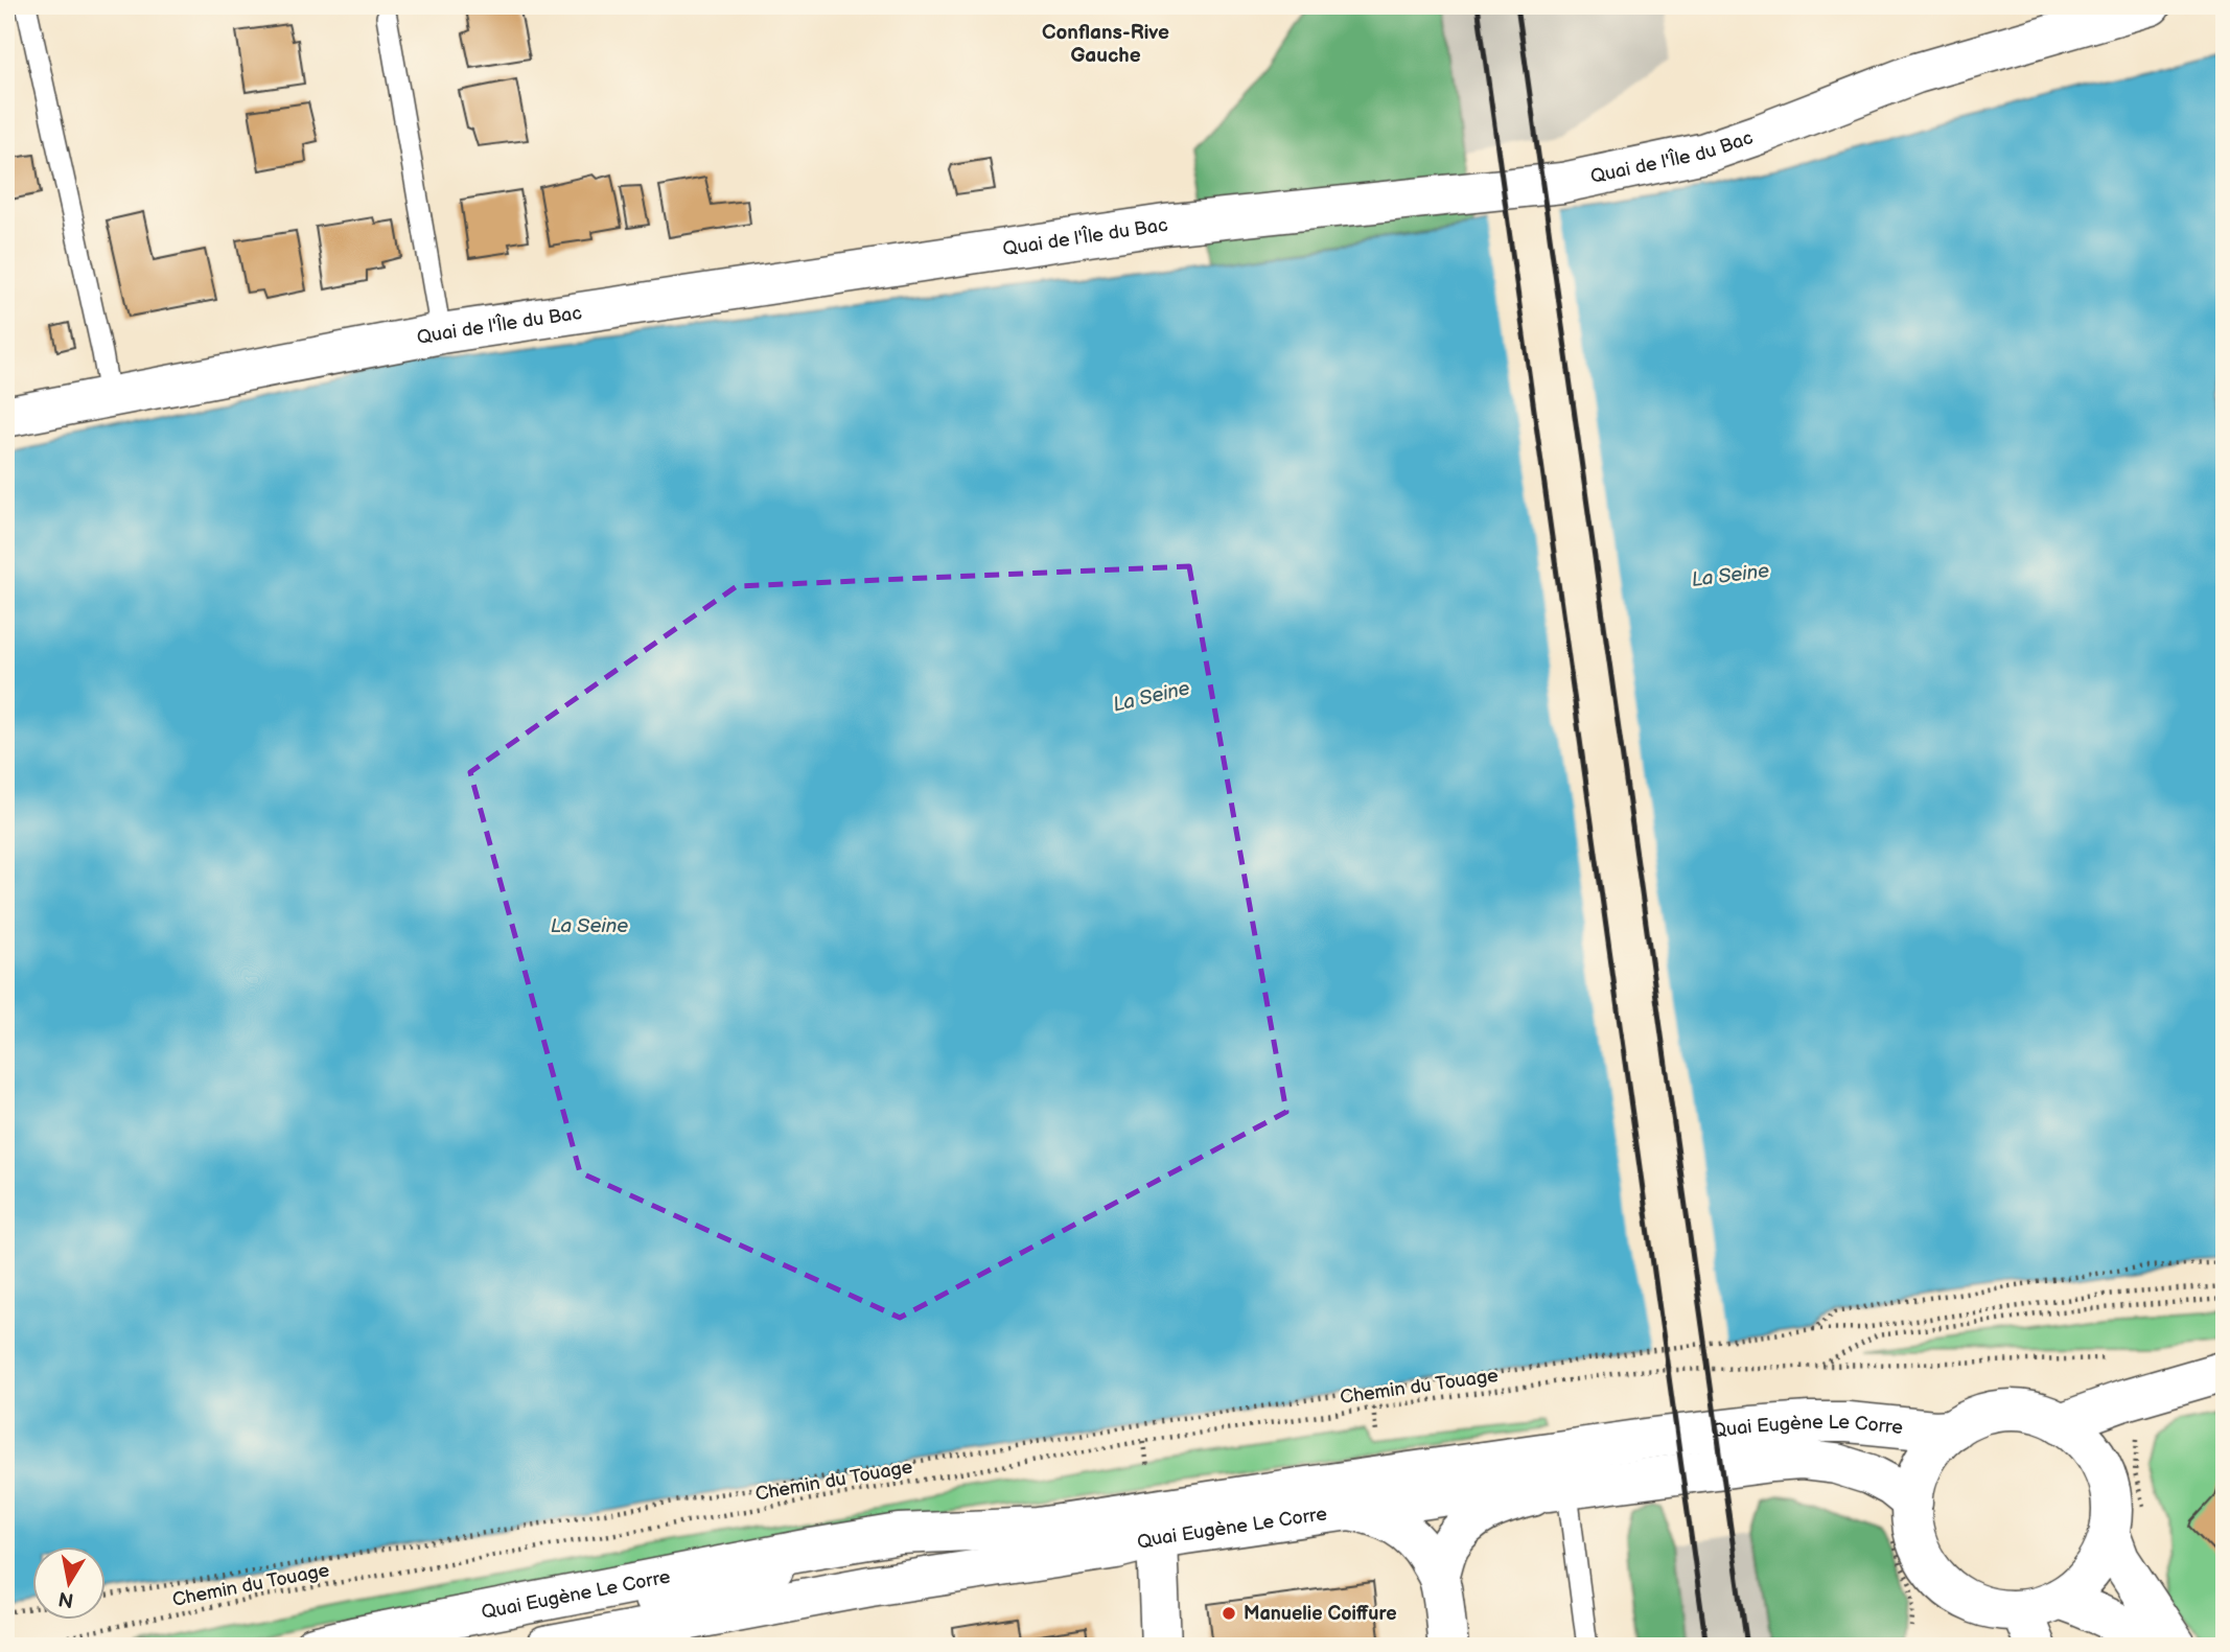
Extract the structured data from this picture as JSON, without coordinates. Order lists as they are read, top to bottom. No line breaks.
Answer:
{"streets":{"main road":["Quai de l'Île du Bac","Quai Eugène Le Corre"],"path":["Chemin du Touage"]},"districts":["Conflans-Rive Gauche"],"water":["La Seine"],"places":["Manuelie Coiffure"],"north":"bottom"}
